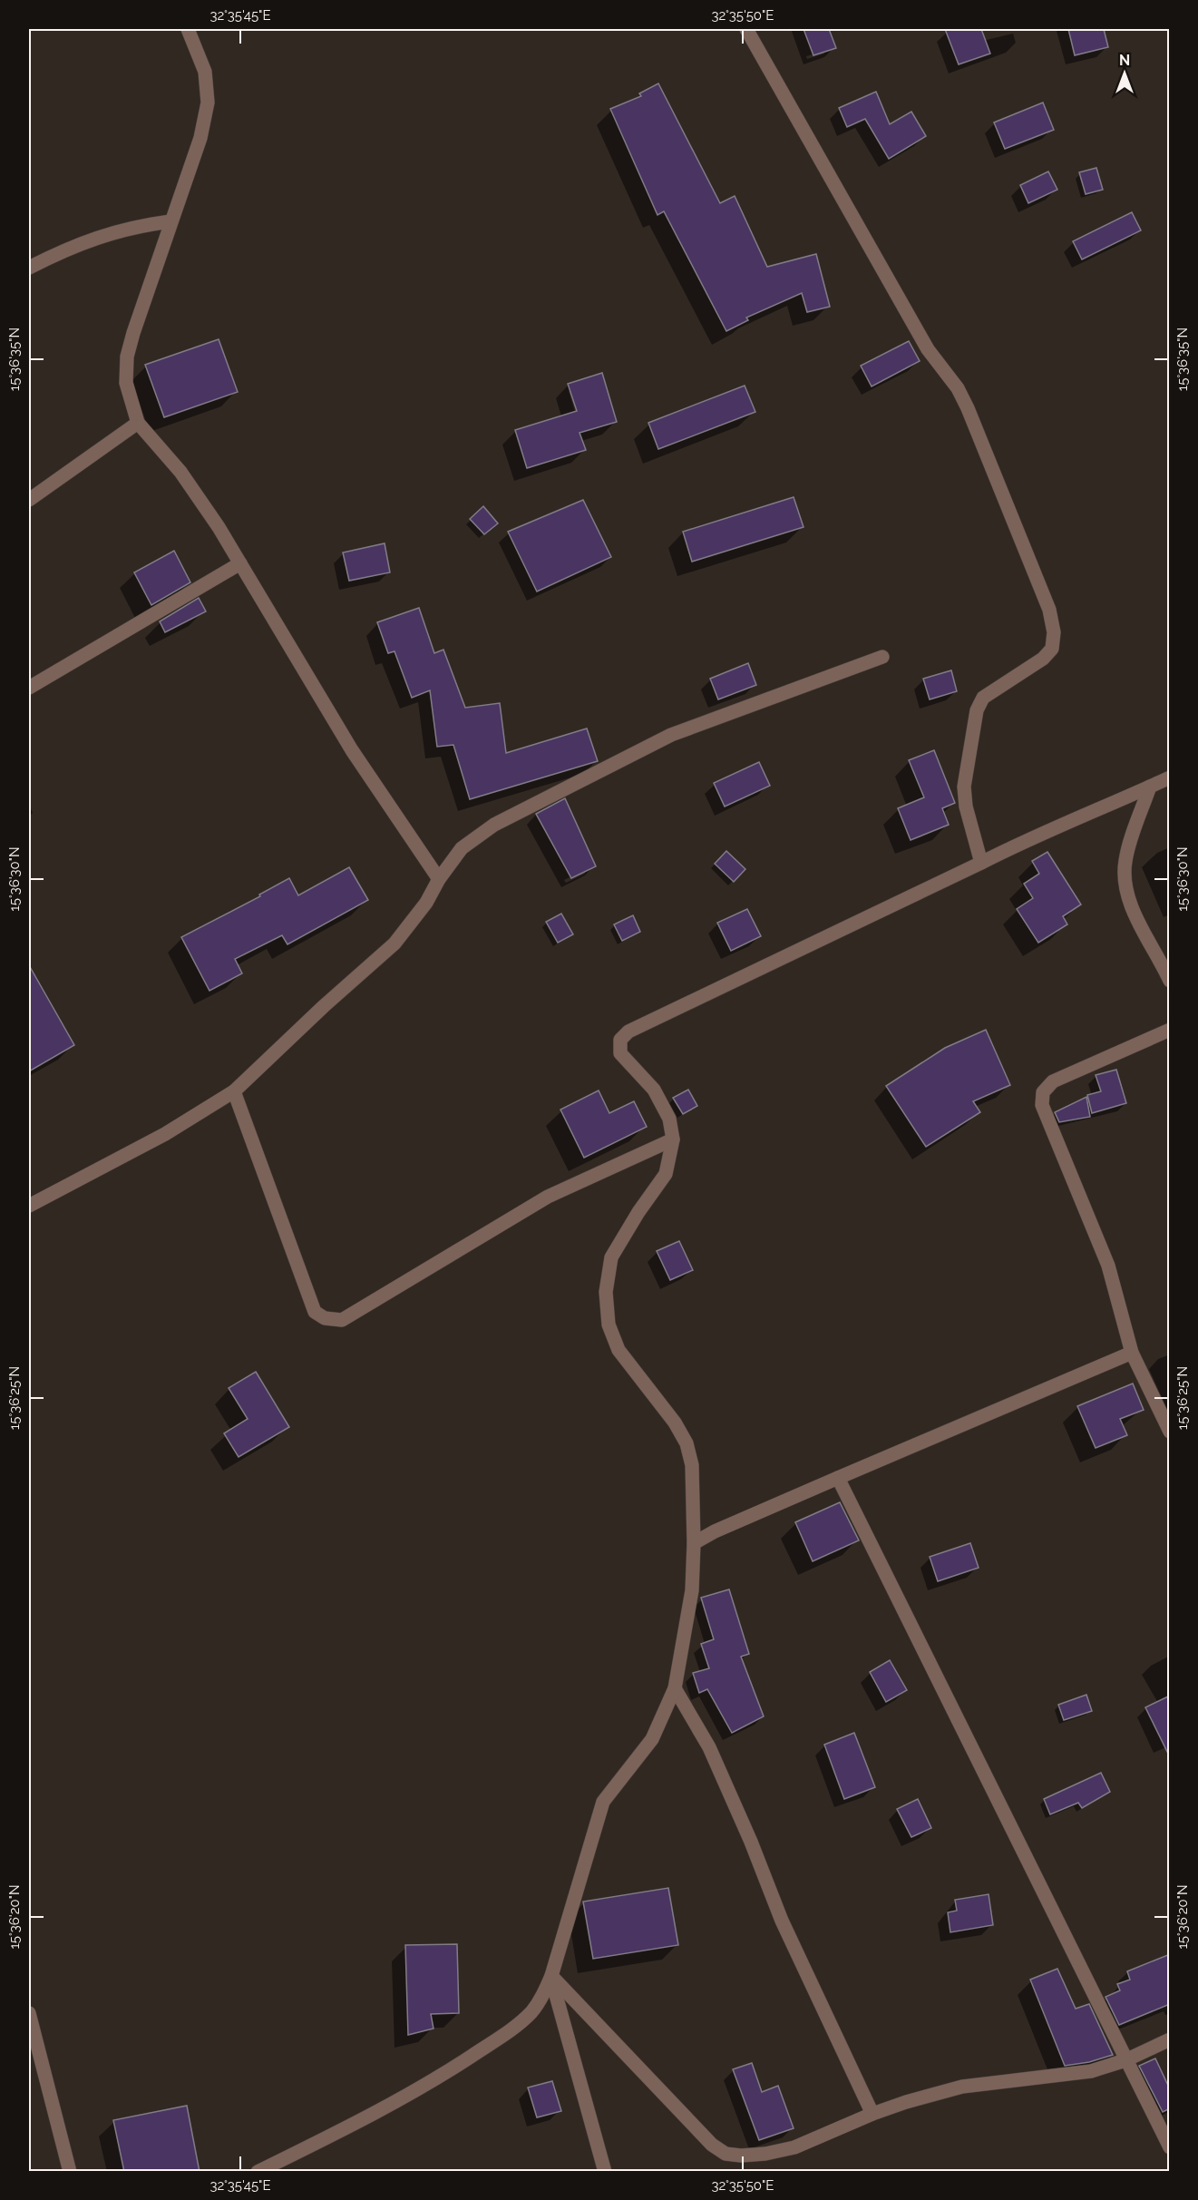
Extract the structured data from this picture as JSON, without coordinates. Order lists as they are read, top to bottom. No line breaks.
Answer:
{"north":"top","coordinates":["32°35'45\"E","32°35'50\"E","15°36'35\"N","15°36'30\"N","15°36'25\"N","15°36'20\"N"]}
